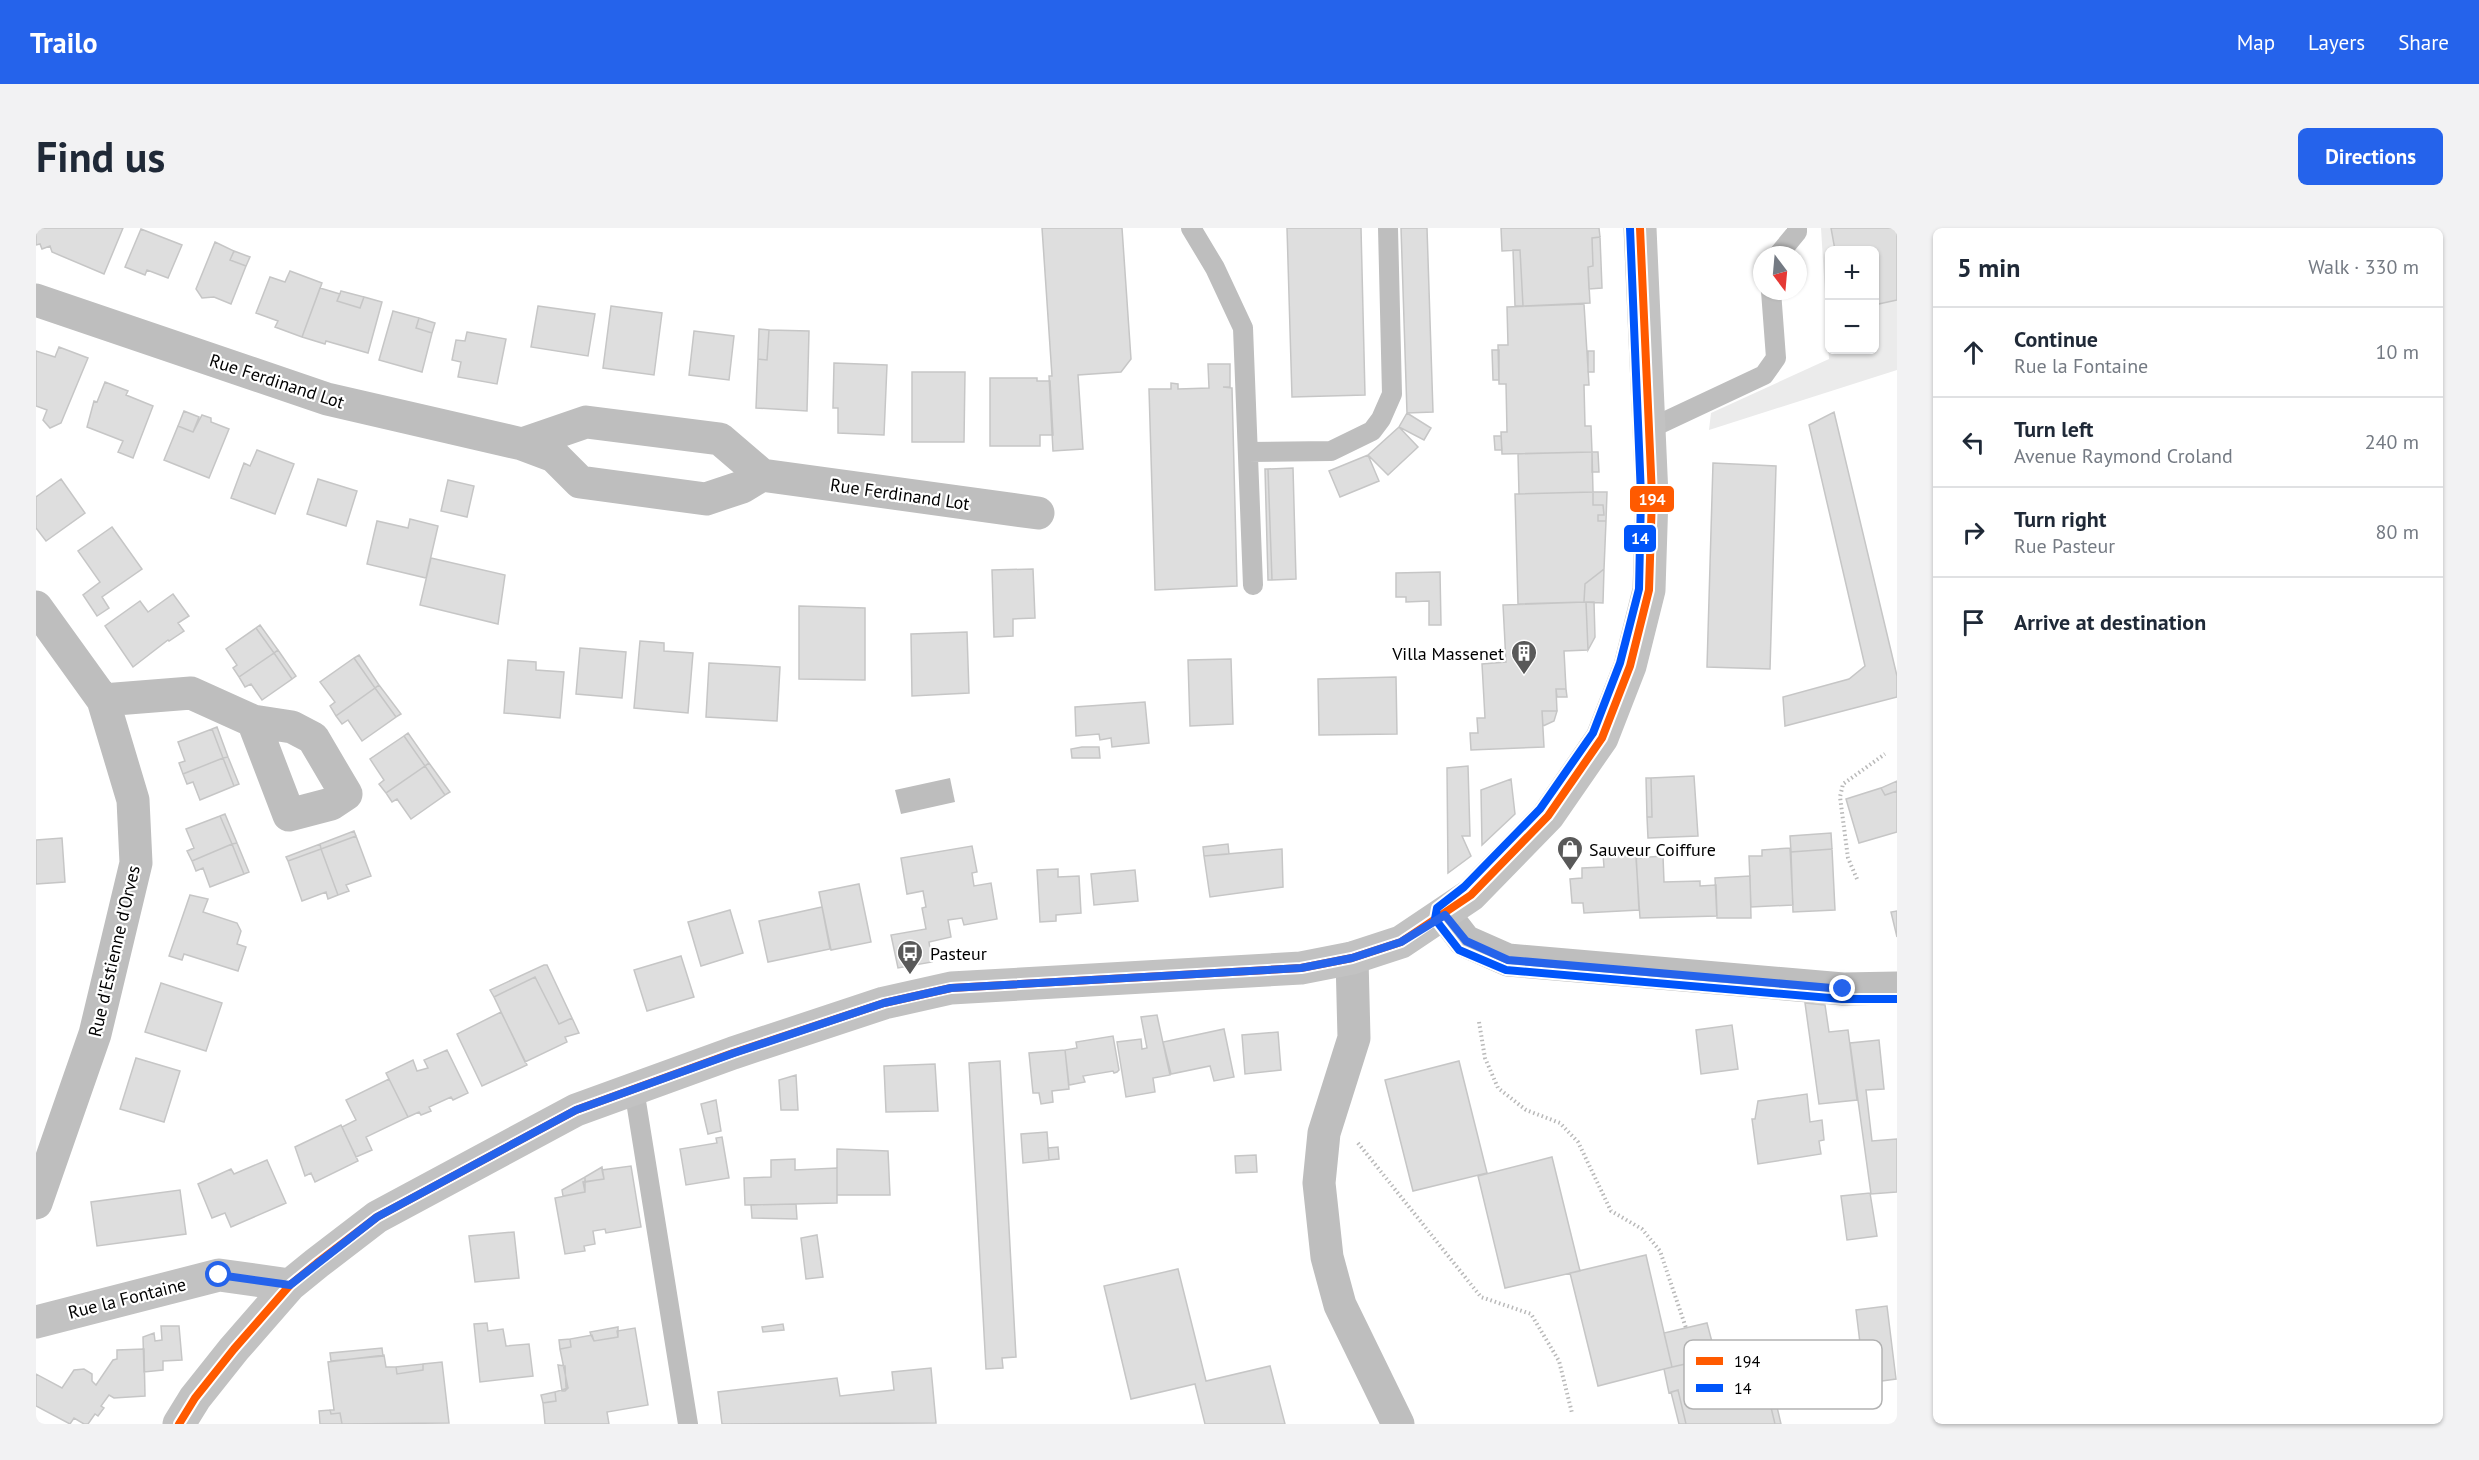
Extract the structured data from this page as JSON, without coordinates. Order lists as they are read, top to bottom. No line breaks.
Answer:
{"streets":{"main road":["Rue la Fontaine"],"street":["Rue Ferdinand Lot","Rue d'Estienne d'Orves"]},"places":{"building":["Villa Massenet"],"shop":["Sauveur Coiffure"],"bus stop":["Pasteur"]},"lines":["transit line 194","transit line 14"],"legend":["194","14"],"north":"bottom","page":{"header":"Trailo","nav":["Map","Layers","Share"],"buttons":"Directions","title":"Find us","heading":["5 min","Walk · 330 m"],"map_buttons":["+","−"],"list":[["Continue","Rue la Fontaine","10 m"],["Turn left","Avenue Raymond Croland","240 m"],["Turn right","Rue Pasteur","80 m"],"Arrive at destination"]}}
